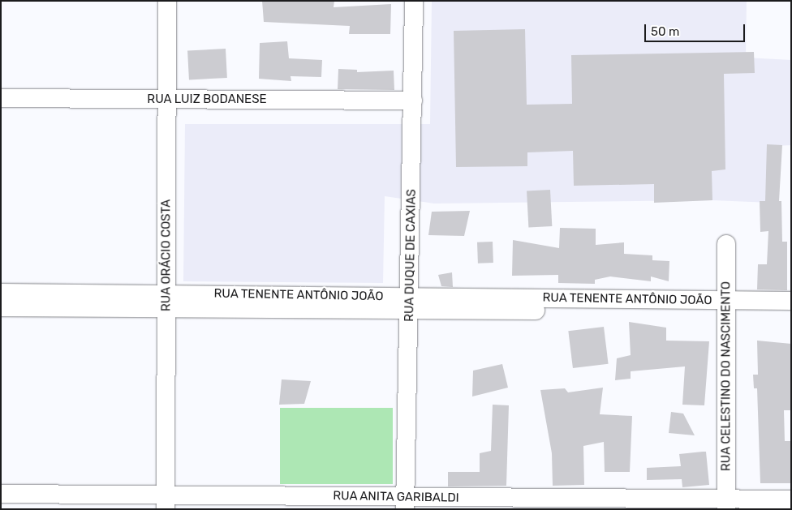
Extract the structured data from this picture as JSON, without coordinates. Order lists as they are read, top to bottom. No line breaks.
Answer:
{"streets":{"street":["RUA LUIZ BODANESE","RUA ORÁCIO COSTA","RUA DUQUE DE CAXIAS","RUA TENENTE ANTÔNIO JOÃO","RUA CELESTINO DO NASCIMENTO","RUA ANITA GARIBALDI"]},"crossings":[["RUA LUIZ BODANESE","RUA ORÁCIO COSTA"],["RUA LUIZ BODANESE","RUA DUQUE DE CAXIAS"],["RUA ORÁCIO COSTA","RUA TENENTE ANTÔNIO JOÃO"],["RUA ORÁCIO COSTA","RUA ANITA GARIBALDI"],["RUA DUQUE DE CAXIAS","RUA TENENTE ANTÔNIO JOÃO"],["RUA DUQUE DE CAXIAS","RUA ANITA GARIBALDI"],["RUA TENENTE ANTÔNIO JOÃO","RUA CELESTINO DO NASCIMENTO"],["RUA CELESTINO DO NASCIMENTO","RUA ANITA GARIBALDI"]],"scale_bar":"50 m"}
